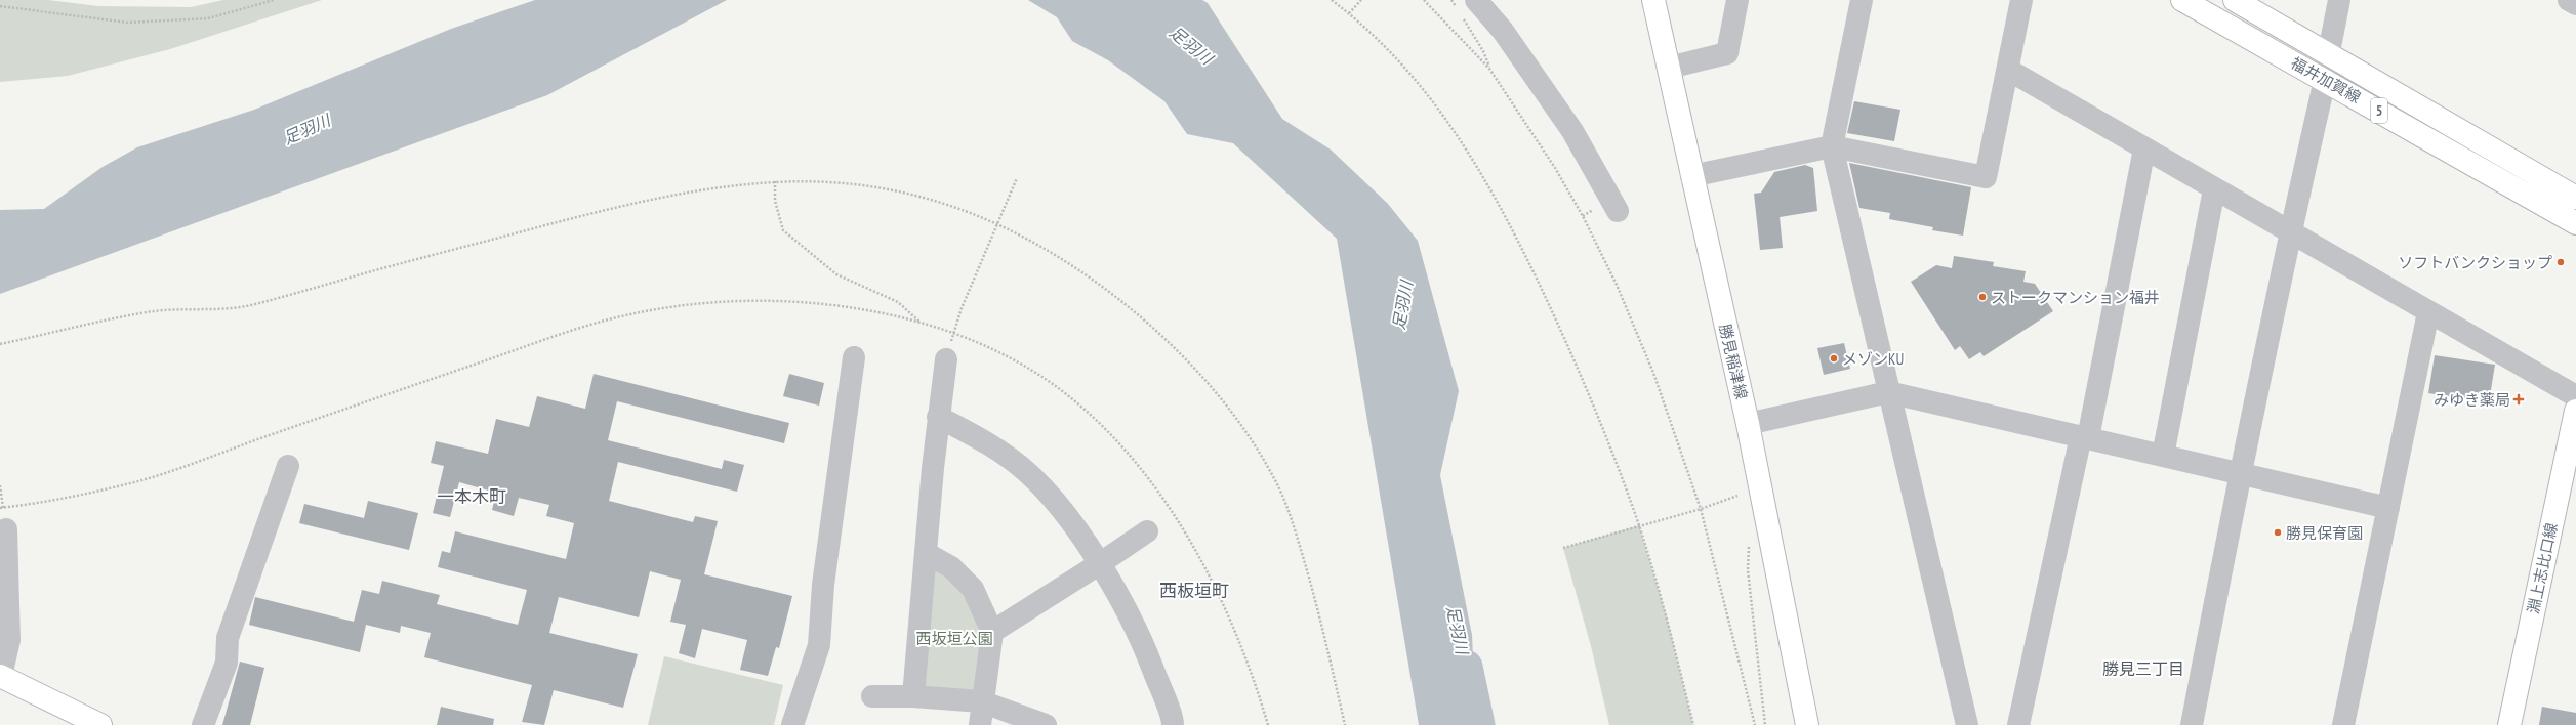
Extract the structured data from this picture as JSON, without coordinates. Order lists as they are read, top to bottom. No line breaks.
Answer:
{"streets":{"main road":["福井加賀線","5","勝見稲津線","淵上志比口線"]},"districts":["一本木町","西板垣町","勝見三丁目"],"water":["足羽川"],"parks":["西坂垣公園"],"places":{"other":["ソフトバンクショップ","ストークマンション福井","メゾンKU","勝見保育園"],"health":["みゆき薬局"]}}
